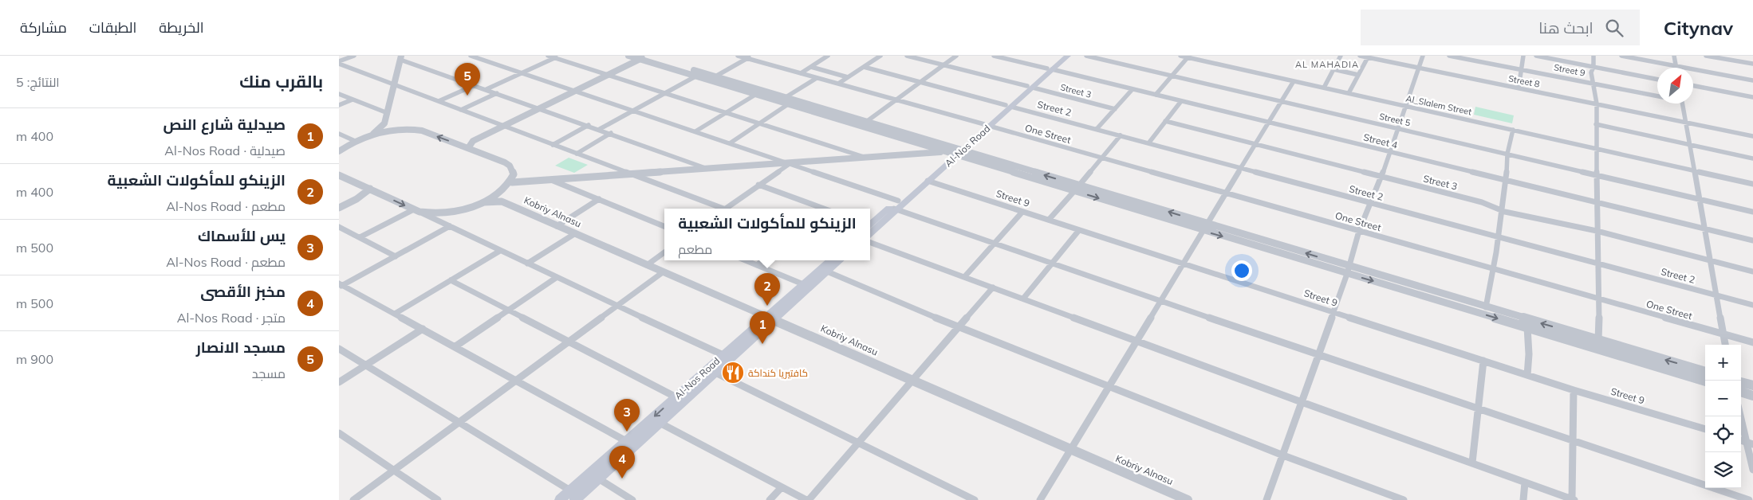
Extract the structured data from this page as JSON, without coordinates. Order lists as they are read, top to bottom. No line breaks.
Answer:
{"streets":{"main road":["Al-Nos Road"],"street":["Street 9","Street 8","Street 3","Al_Slalem Street","Street 2","Street 5","One Street","Street 4","Kobriy Alnasu"]},"crossings":[["Street 9","Al-Nos Road"],["Street 3","Al-Nos Road"],["Street 2","Al-Nos Road"],["One Street","Al-Nos Road"],["Street 4","Al-Nos Road"],["Al-Nos Road","Kobriy Alnasu"]],"districts":["AL MAHADIA"],"places":{"restaurant":["كافتيريا كنداكة"]},"north":"top right","page":{"header":"Citynav","search":"ابحث هنا","nav":["الخريطة","الطبقات","مشاركة"],"heading":["بالقرب منك","النتائج: 5"],"pins":["5","2","1","3","4"],"list":[{"mark":"1","name":"صيدلية شارع النص","note":"صيدلية · Al-Nos Road","value":"400 m"},{"mark":"2","name":"الزينكو للمأكولات الشعبية","note":"مطعم · Al-Nos Road","value":"400 m"},{"mark":"3","name":"يس للأسماك","note":"مطعم · Al-Nos Road","value":"500 m"},{"mark":"4","name":"مخبز الأقصى","note":"متجر · Al-Nos Road","value":"500 m"},{"mark":"5","name":"مسجد الانصار","note":"مسجد","value":"900 m"}],"popup":["الزينكو للمأكولات الشعبية","مطعم"],"map_buttons":["+","−"]}}
